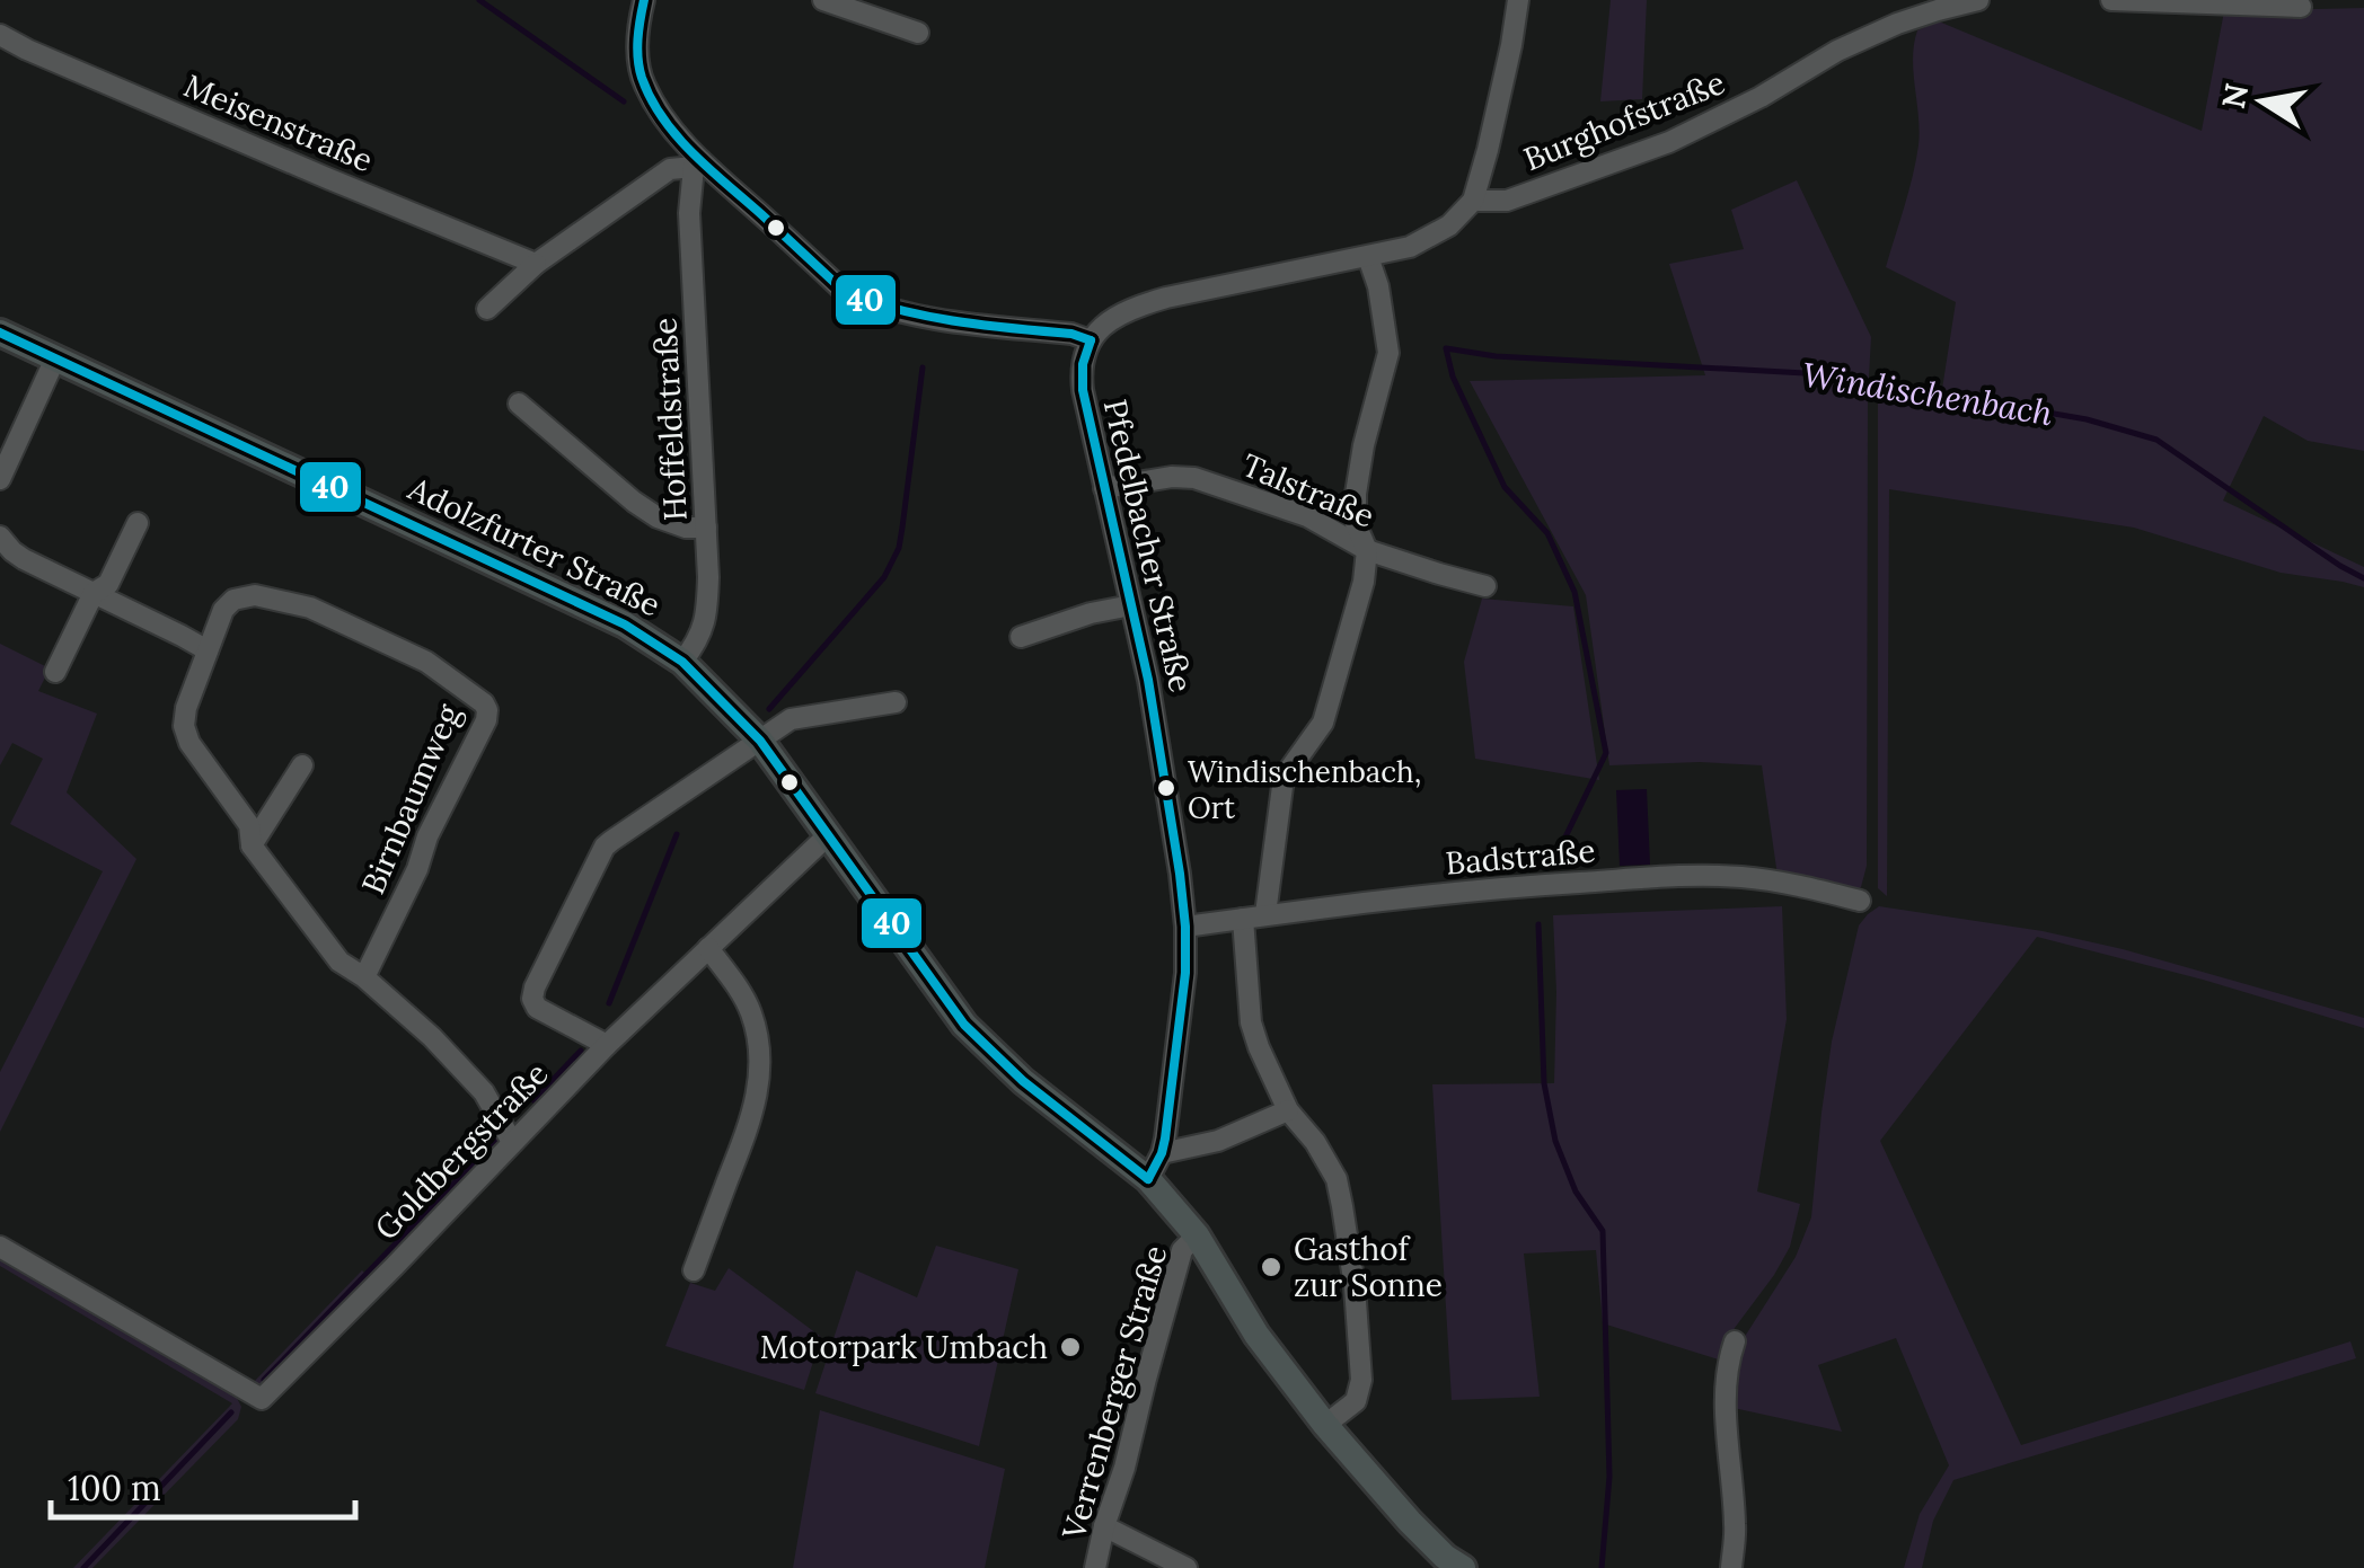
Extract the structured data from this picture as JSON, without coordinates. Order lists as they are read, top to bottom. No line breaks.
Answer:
{"streets":{"main road":["Adolzfurter Straße"],"street":["Burghofstraße","Meisenstraße","Hoffeldstraße","Talstraße","Pfedelbacher Straße","Birnbaumweg","Badstraße","Goldbergstraße","Verrenberger Straße"]},"crossings":[["Hoffeldstraße","Adolzfurter Straße"],["Talstraße","Pfedelbacher Straße"],["Pfedelbacher Straße","Adolzfurter Straße"],["Pfedelbacher Straße","Badstraße"],["Adolzfurter Straße","Goldbergstraße"],["Adolzfurter Straße","Verrenberger Straße"]],"water":["Windischenbach"],"places":["Windischenbach, Ort","Gasthof zur Sonne","Motorpark Umbach"],"lines":["transit line 40"],"scale_bar":"100 m","north":"left"}
